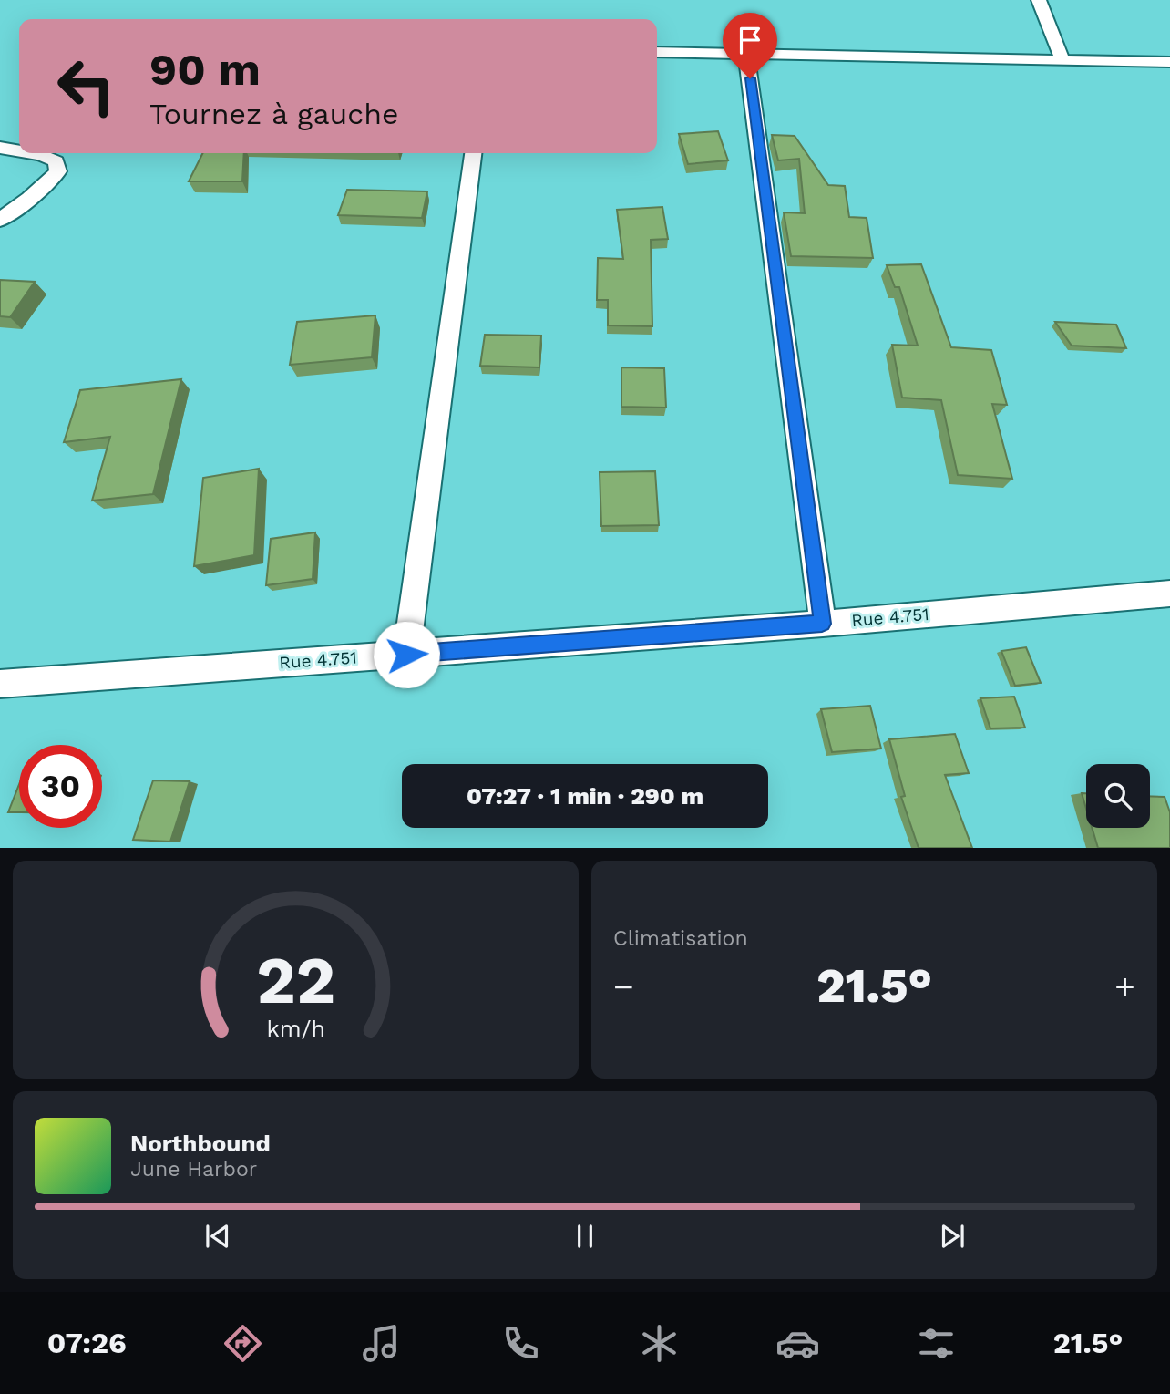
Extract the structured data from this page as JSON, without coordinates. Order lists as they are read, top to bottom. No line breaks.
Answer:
{"streets":{"street":["Rue 4.751"]},"page":{"turn":["90 m","Tournez à gauche"],"limit":"30","trip":"07:27 · 1 min · 290 m","tile":"Climatisation","heat":["−","21.5°","+"],"song":["Northbound","June Harbor"],"tabs":["07:26","21.5°"],"gauge":["22","km/h"]}}
